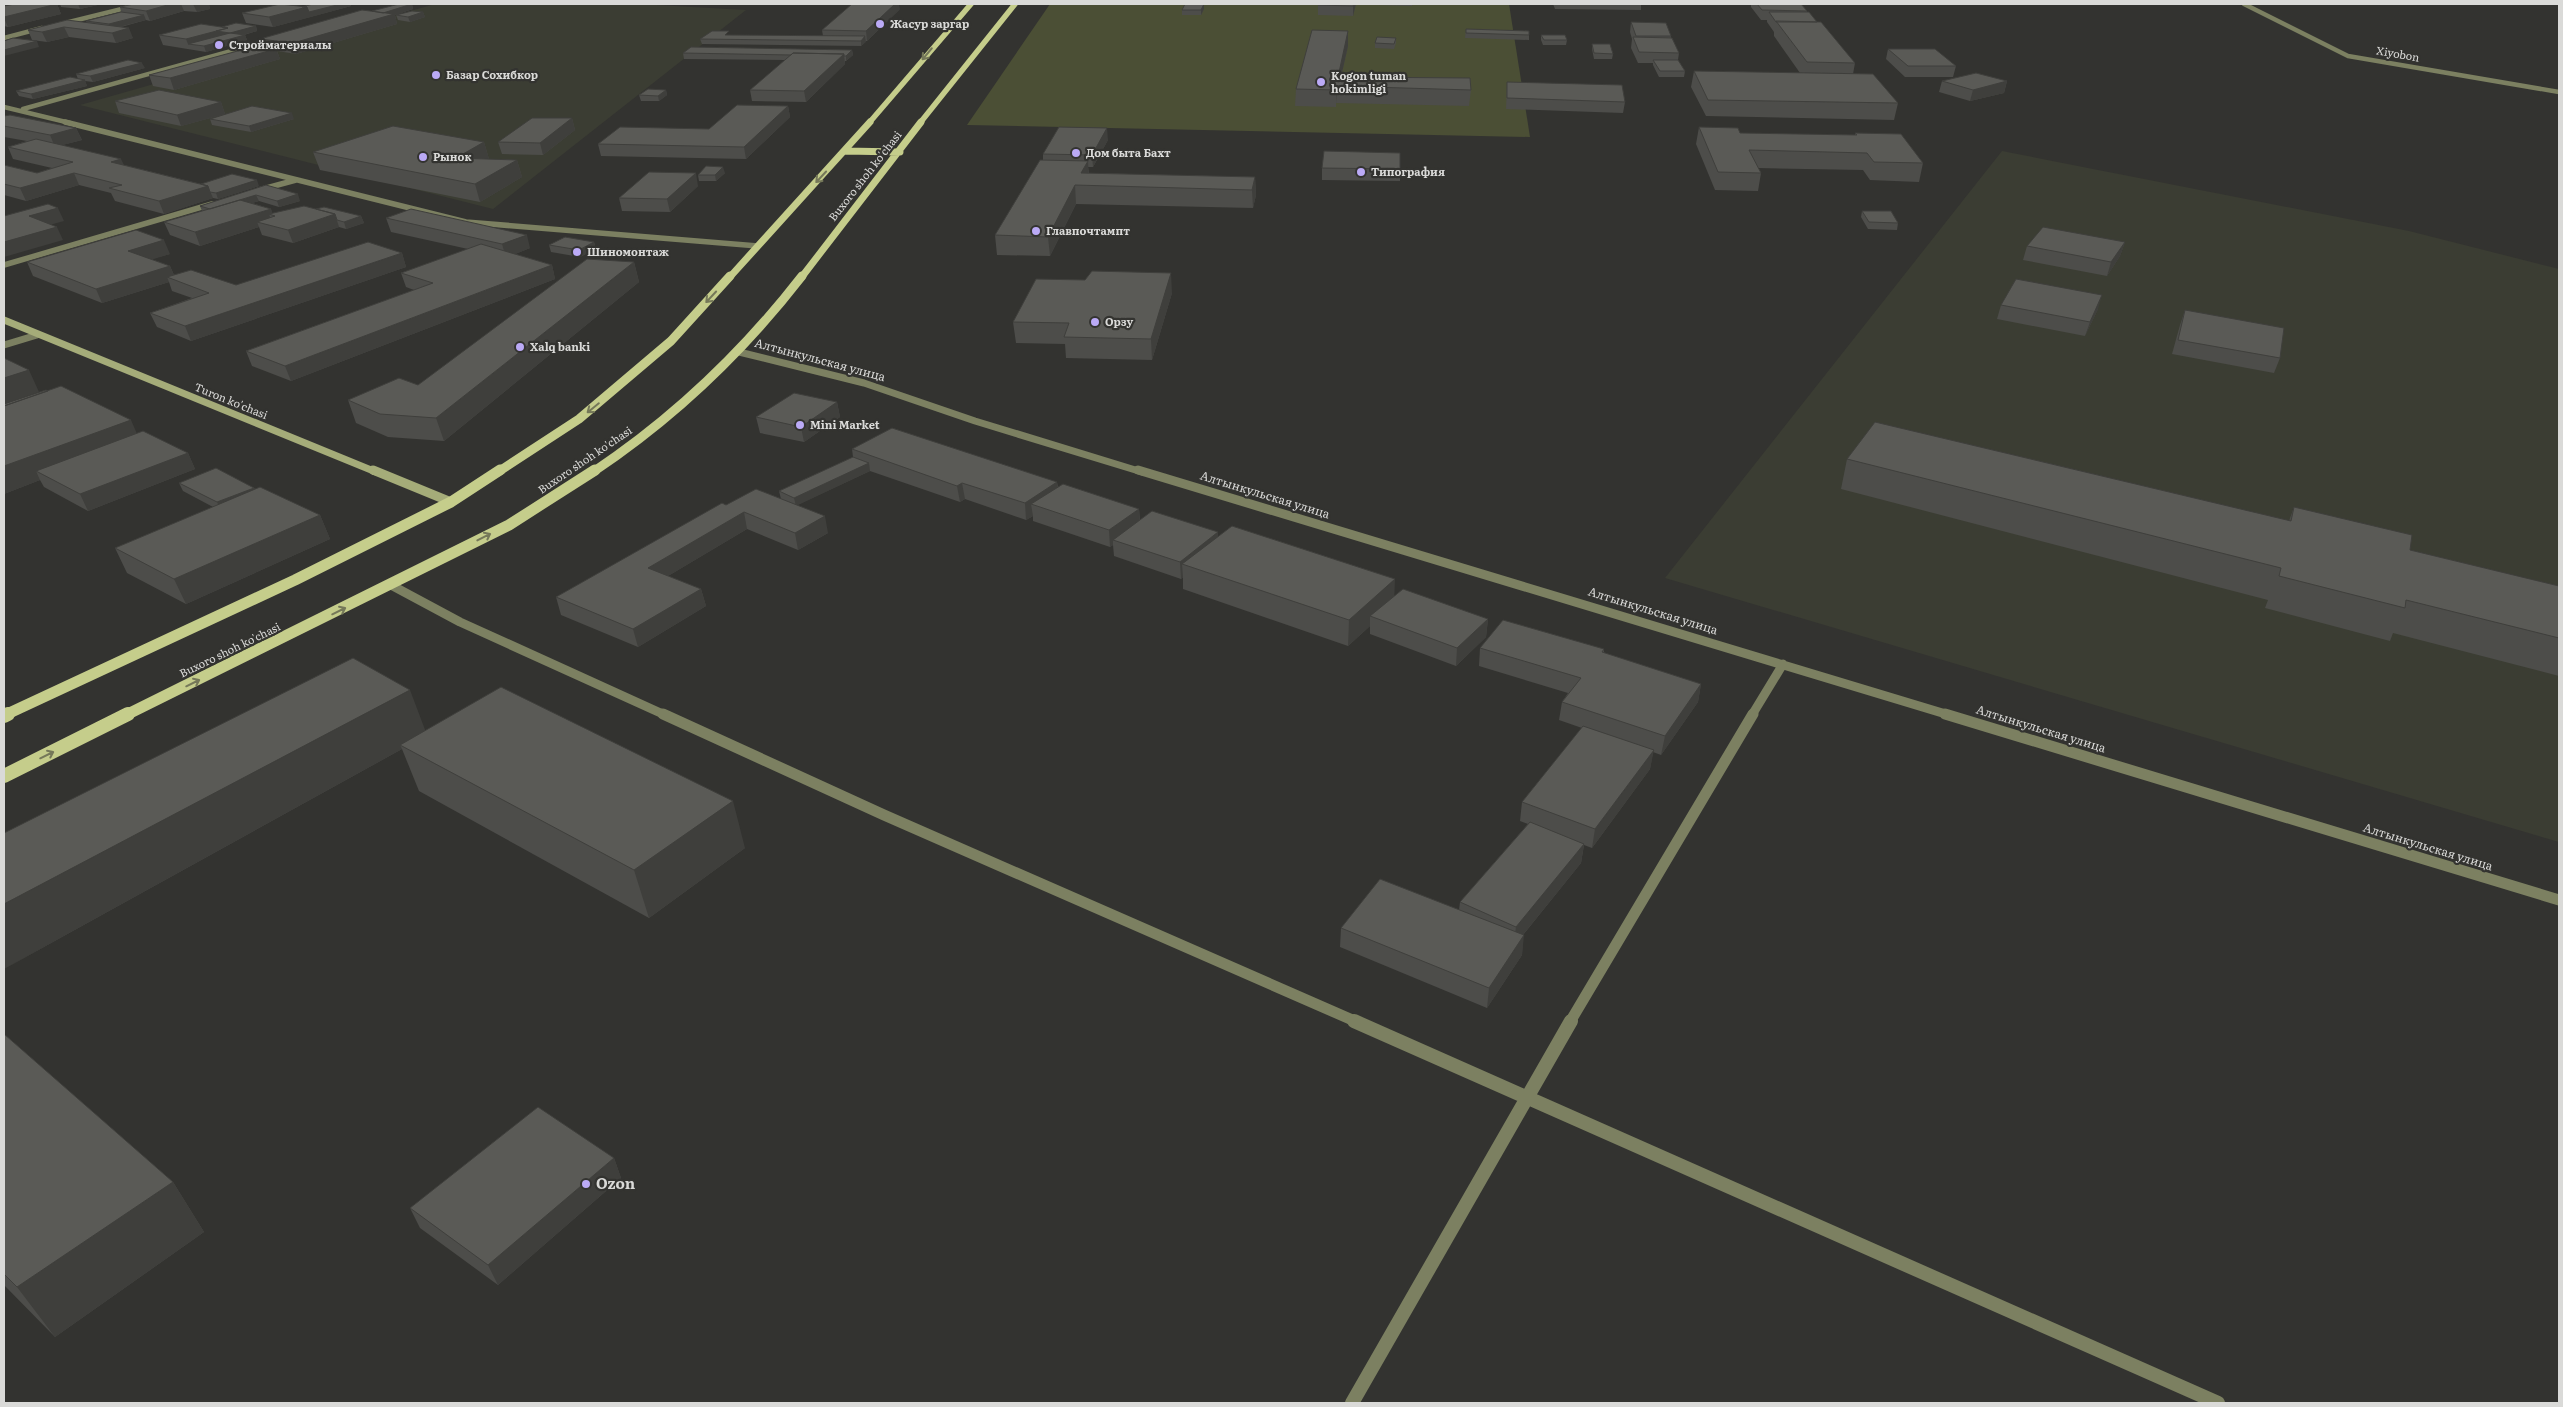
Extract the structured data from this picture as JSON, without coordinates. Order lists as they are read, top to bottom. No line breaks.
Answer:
{"streets":{"main road":["Buxoro shoh ko'chasi"],"street":["Xiyobon","Алтынкульская улица","Turon ko'chasi"]},"crossings":[["Buxoro shoh ko'chasi","Алтынкульская улица"]],"places":["Жасур заргар","Стройматериалы","Базар Сохибкор","Kogon tuman hokimligi","Дом быта Бахт","Рынок","Типография","Главпочтампт","Шиномонтаж","Орзу","Xalq banki","Mini Market","Ozon"]}
